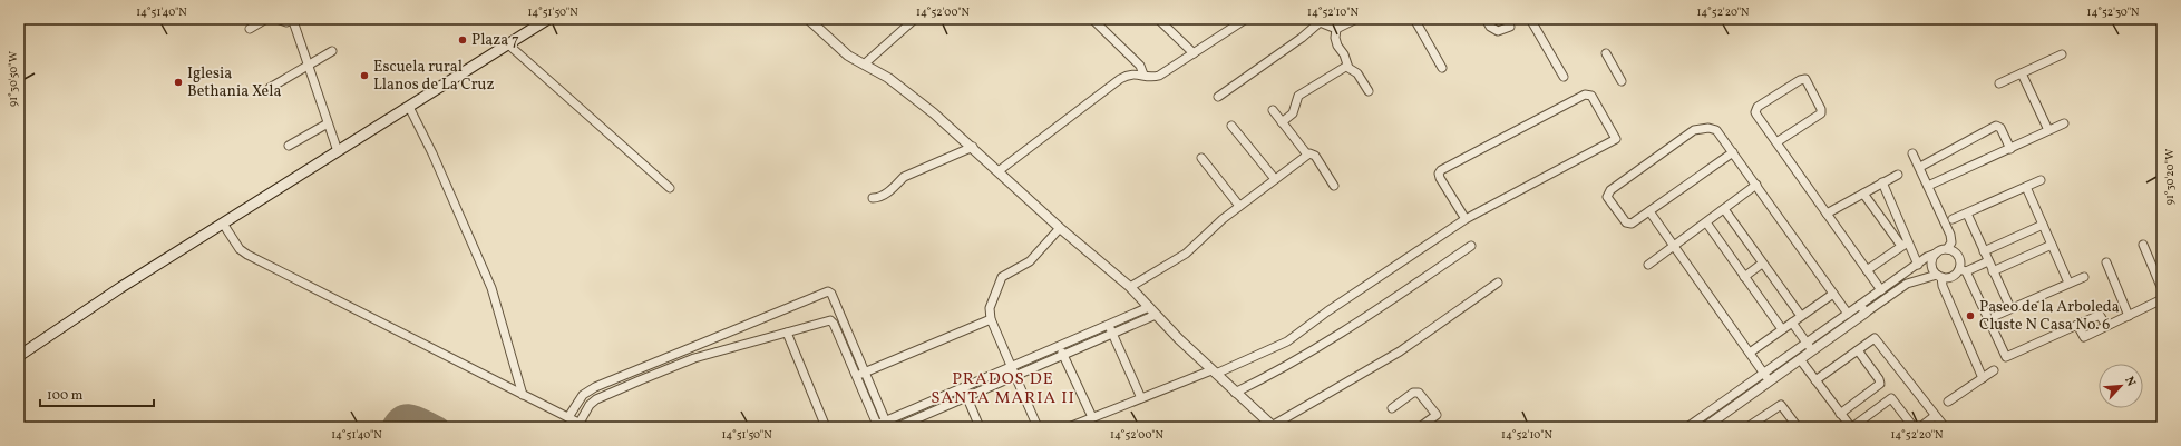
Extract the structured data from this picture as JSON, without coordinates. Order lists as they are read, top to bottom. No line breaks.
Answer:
{"districts":["PRADOS DE SANTA MARIA II"],"places":["Plaza 7","Escuela rural Llanos de La Cruz","Iglesia Bethania Xela","Paseo de la Arboleda Cluste N Casa No. 6"],"scale_bar":"100 m","north":"top right","coordinates":["14°51'40\"N","14°51'50\"N","14°52'00\"N","14°52'10\"N","14°52'20\"N","14°52'30\"N","91°30'50\"W","91°30'20\"W"]}
